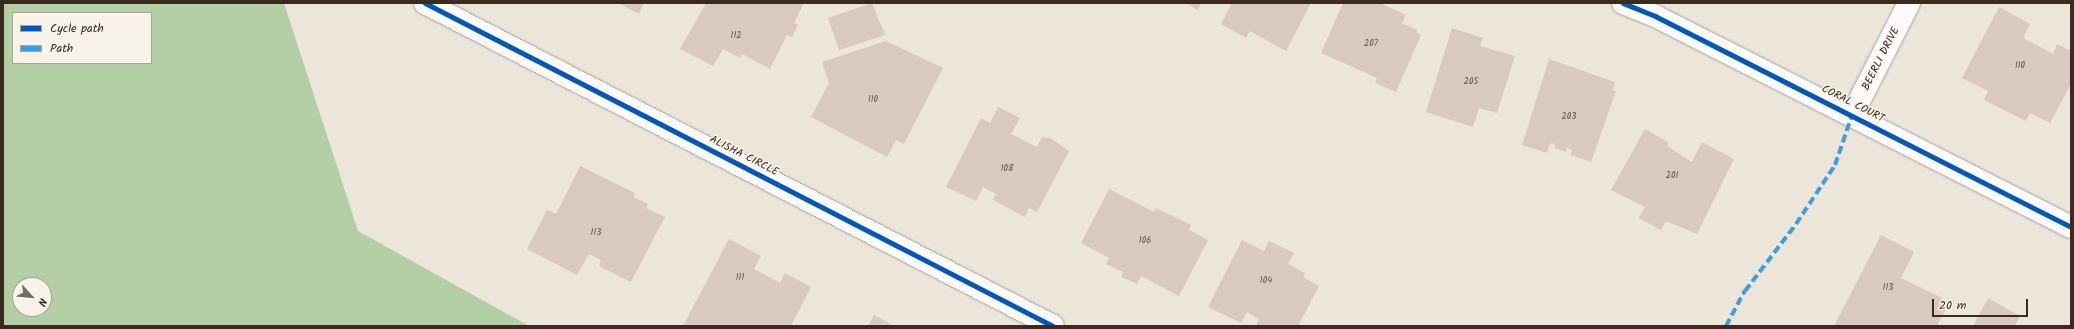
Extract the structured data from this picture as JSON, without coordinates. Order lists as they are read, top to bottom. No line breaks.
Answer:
{"streets":{"street":["BEERLI DRIVE","CORAL COURT","ALISHA CIRCLE"]},"crossings":[["BEERLI DRIVE","CORAL COURT"]],"house_numbers":["112","207","110","205","110","203","108","201","113","106","111","104","113"],"legend":["Cycle path","Path"],"scale_bar":"20 m","north":"bottom right"}
